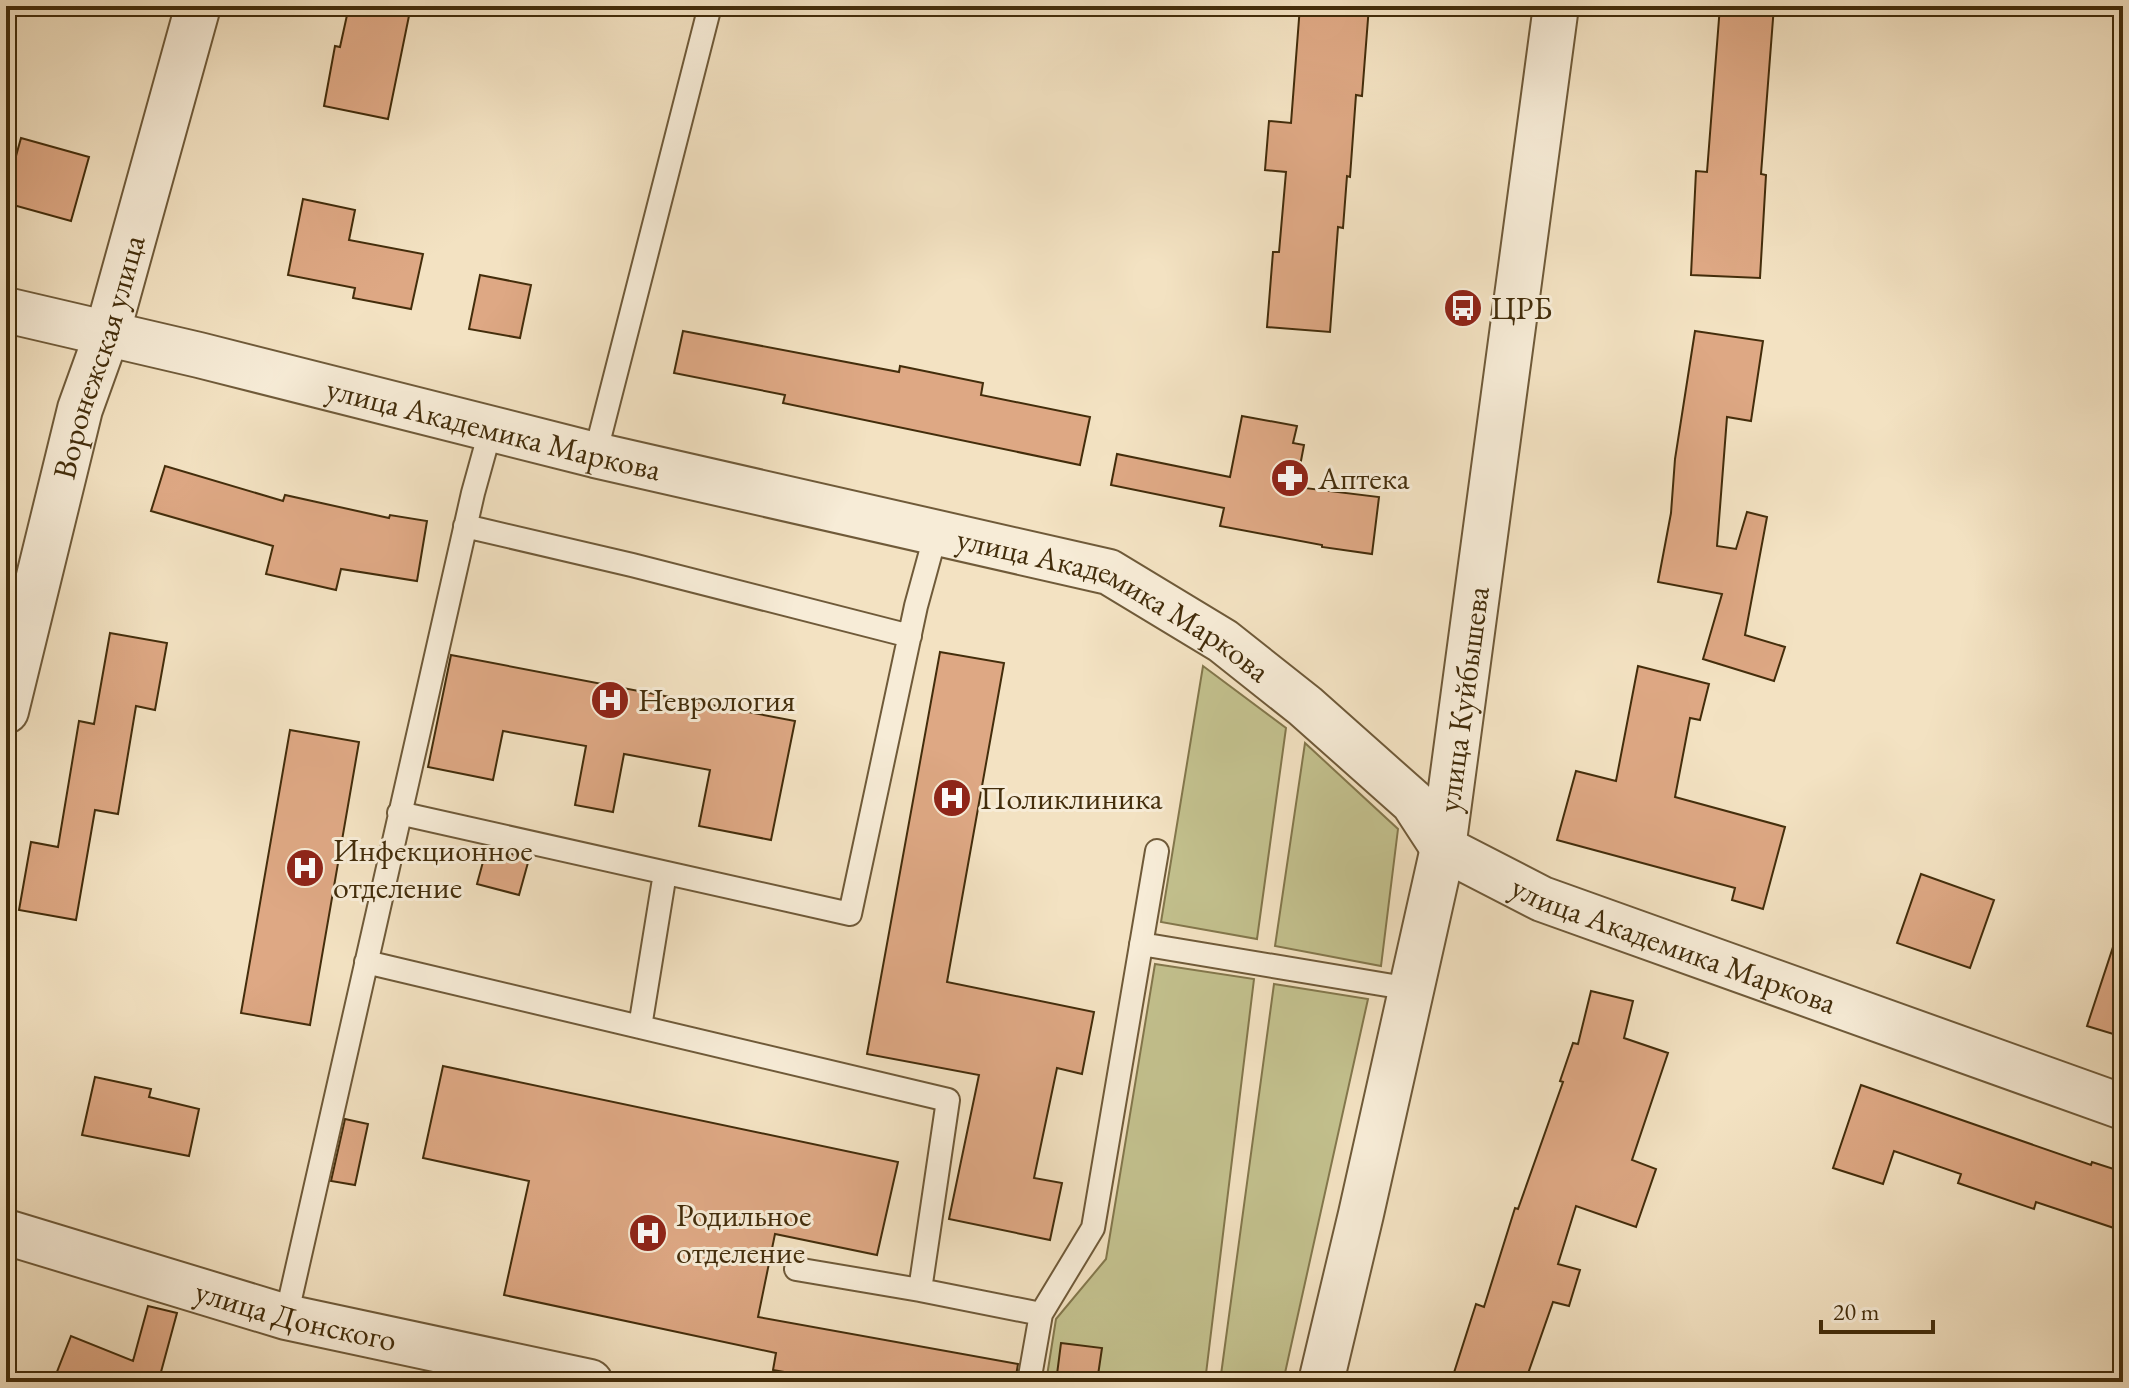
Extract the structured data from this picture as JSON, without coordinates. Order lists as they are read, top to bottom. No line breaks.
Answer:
{"streets":{"street":["Воронежская улица","улица Академика Маркова","улица Куйбышева","улица Донского"]},"crossings":[["Воронежская улица","улица Академика Маркова"],["улица Академика Маркова","улица Куйбышева"]],"places":{"bus stop":["ЦРБ"],"pharmacy":["Аптека"],"hospital":["Неврология","Поликлиника","Инфекционное отделение","Родильное отделение"]},"scale_bar":"20 m"}
